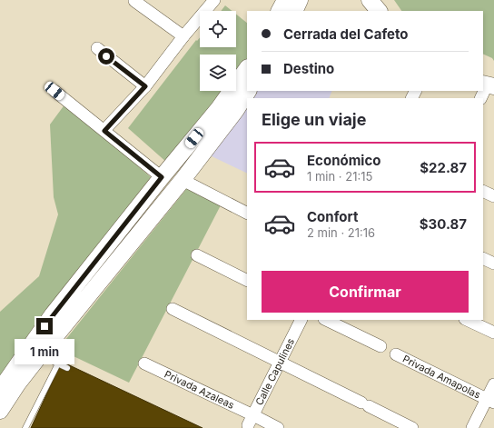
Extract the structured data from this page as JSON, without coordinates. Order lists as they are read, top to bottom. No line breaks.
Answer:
{"streets":{"street":["Calle Capulines","Privada Amapolas","Privada Azaleas"]},"crossings":[["Calle Capulines","Privada Azaleas"]],"page":{"banner":["Cerrada del Cafeto","Destino"],"heading":"Elige un viaje","list":[{"name":"Económico","note":"1 min · 21:15","value":"$22.87"},{"name":"Confort","note":"2 min · 21:16","value":"$30.87"}],"buttons":"Confirmar","bubble":"1 min"}}
